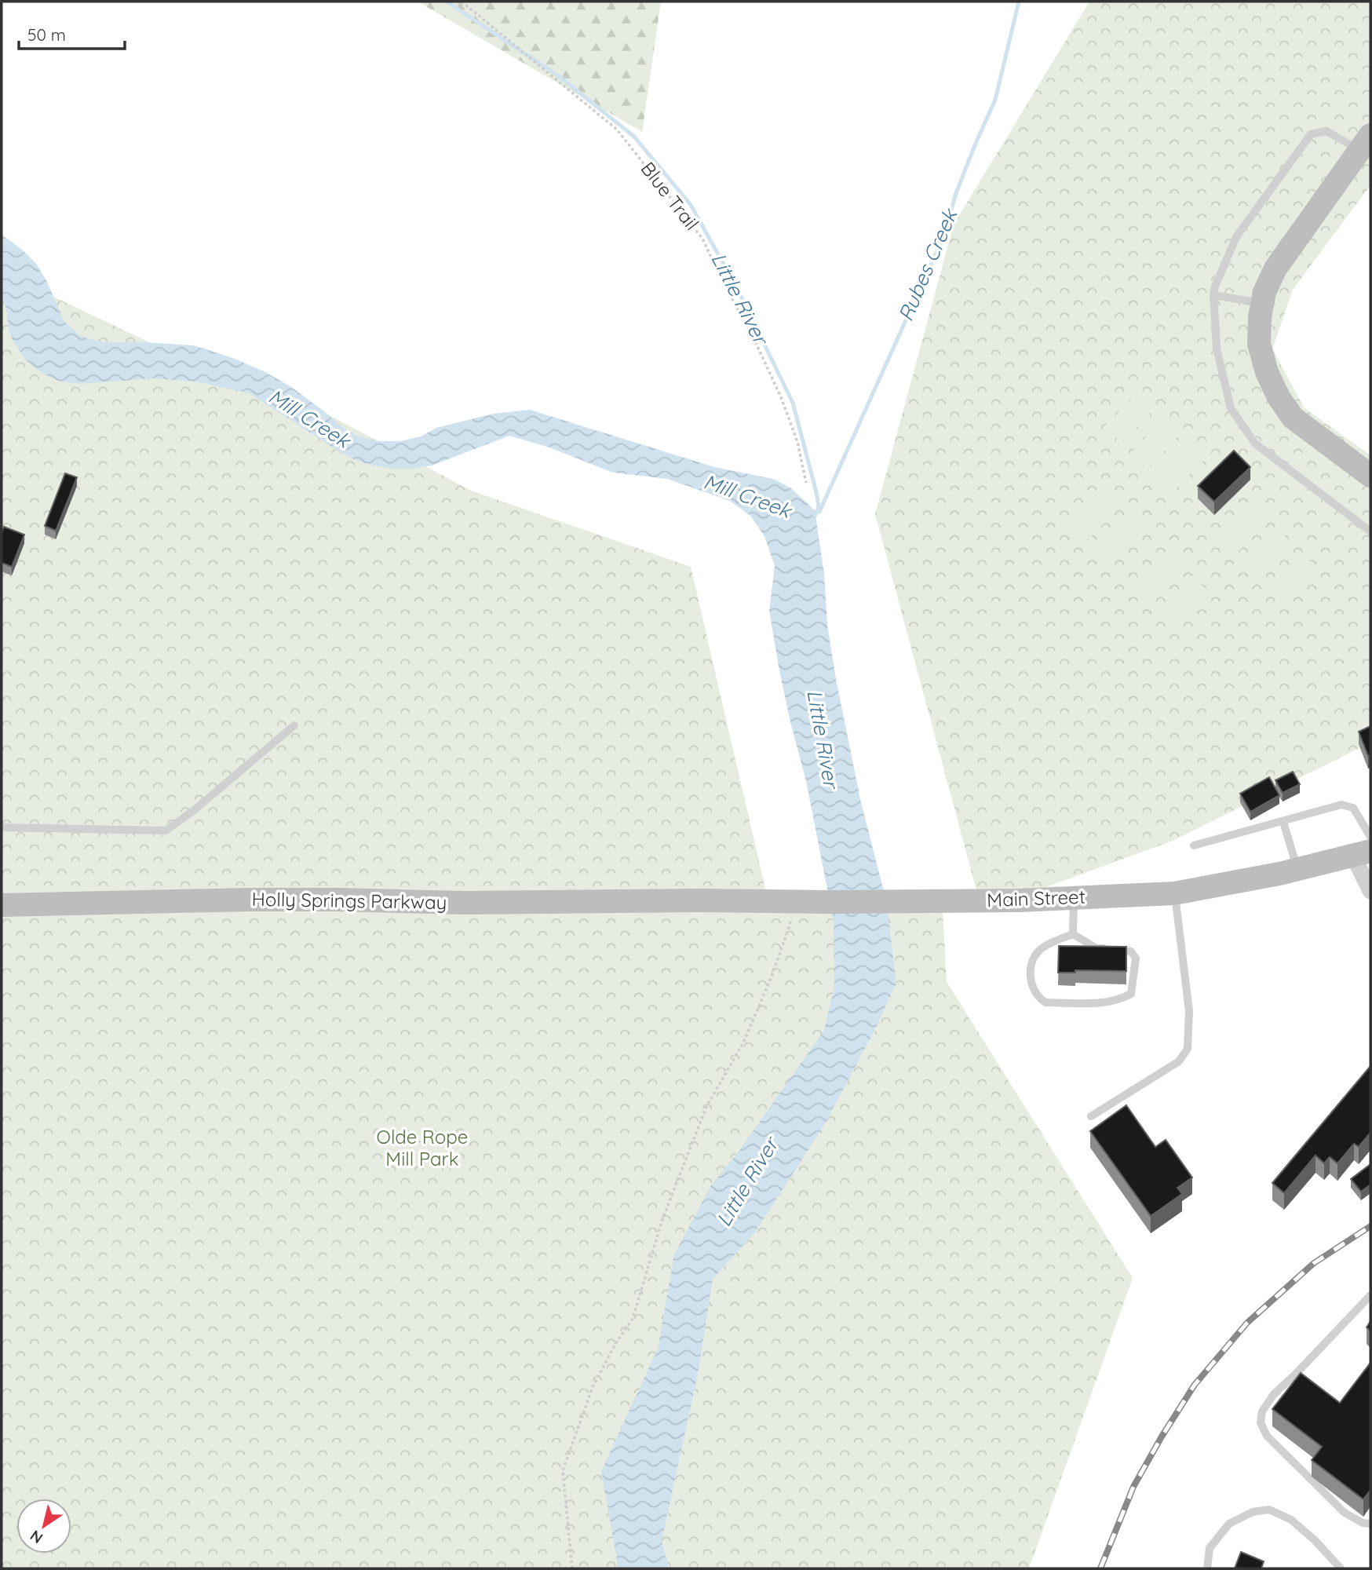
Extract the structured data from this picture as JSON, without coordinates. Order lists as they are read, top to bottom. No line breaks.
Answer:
{"streets":{"main road":["Main Street","Holly Springs Parkway"],"path":["Blue Trail"]},"crossings":[["Main Street","Holly Springs Parkway"]],"water":["Rubes Creek","Little River","Mill Creek"],"parks":["Olde Rope Mill Park"],"scale_bar":"50 m","north":"bottom left"}
